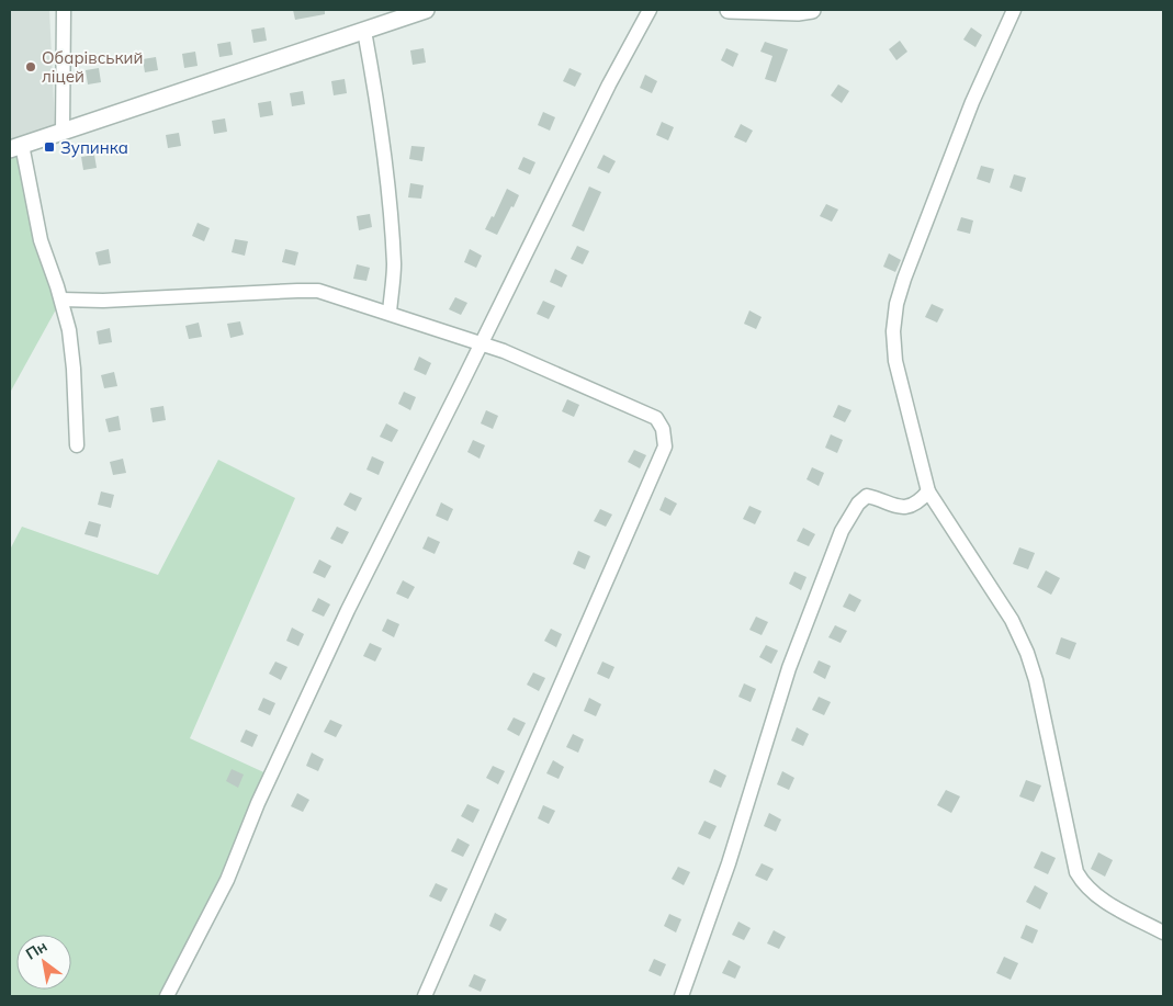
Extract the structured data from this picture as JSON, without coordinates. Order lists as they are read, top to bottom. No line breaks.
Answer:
{"places":{"other":["Обарівський ліцей"],"transit":["Зупинка"]},"north":"top left"}
